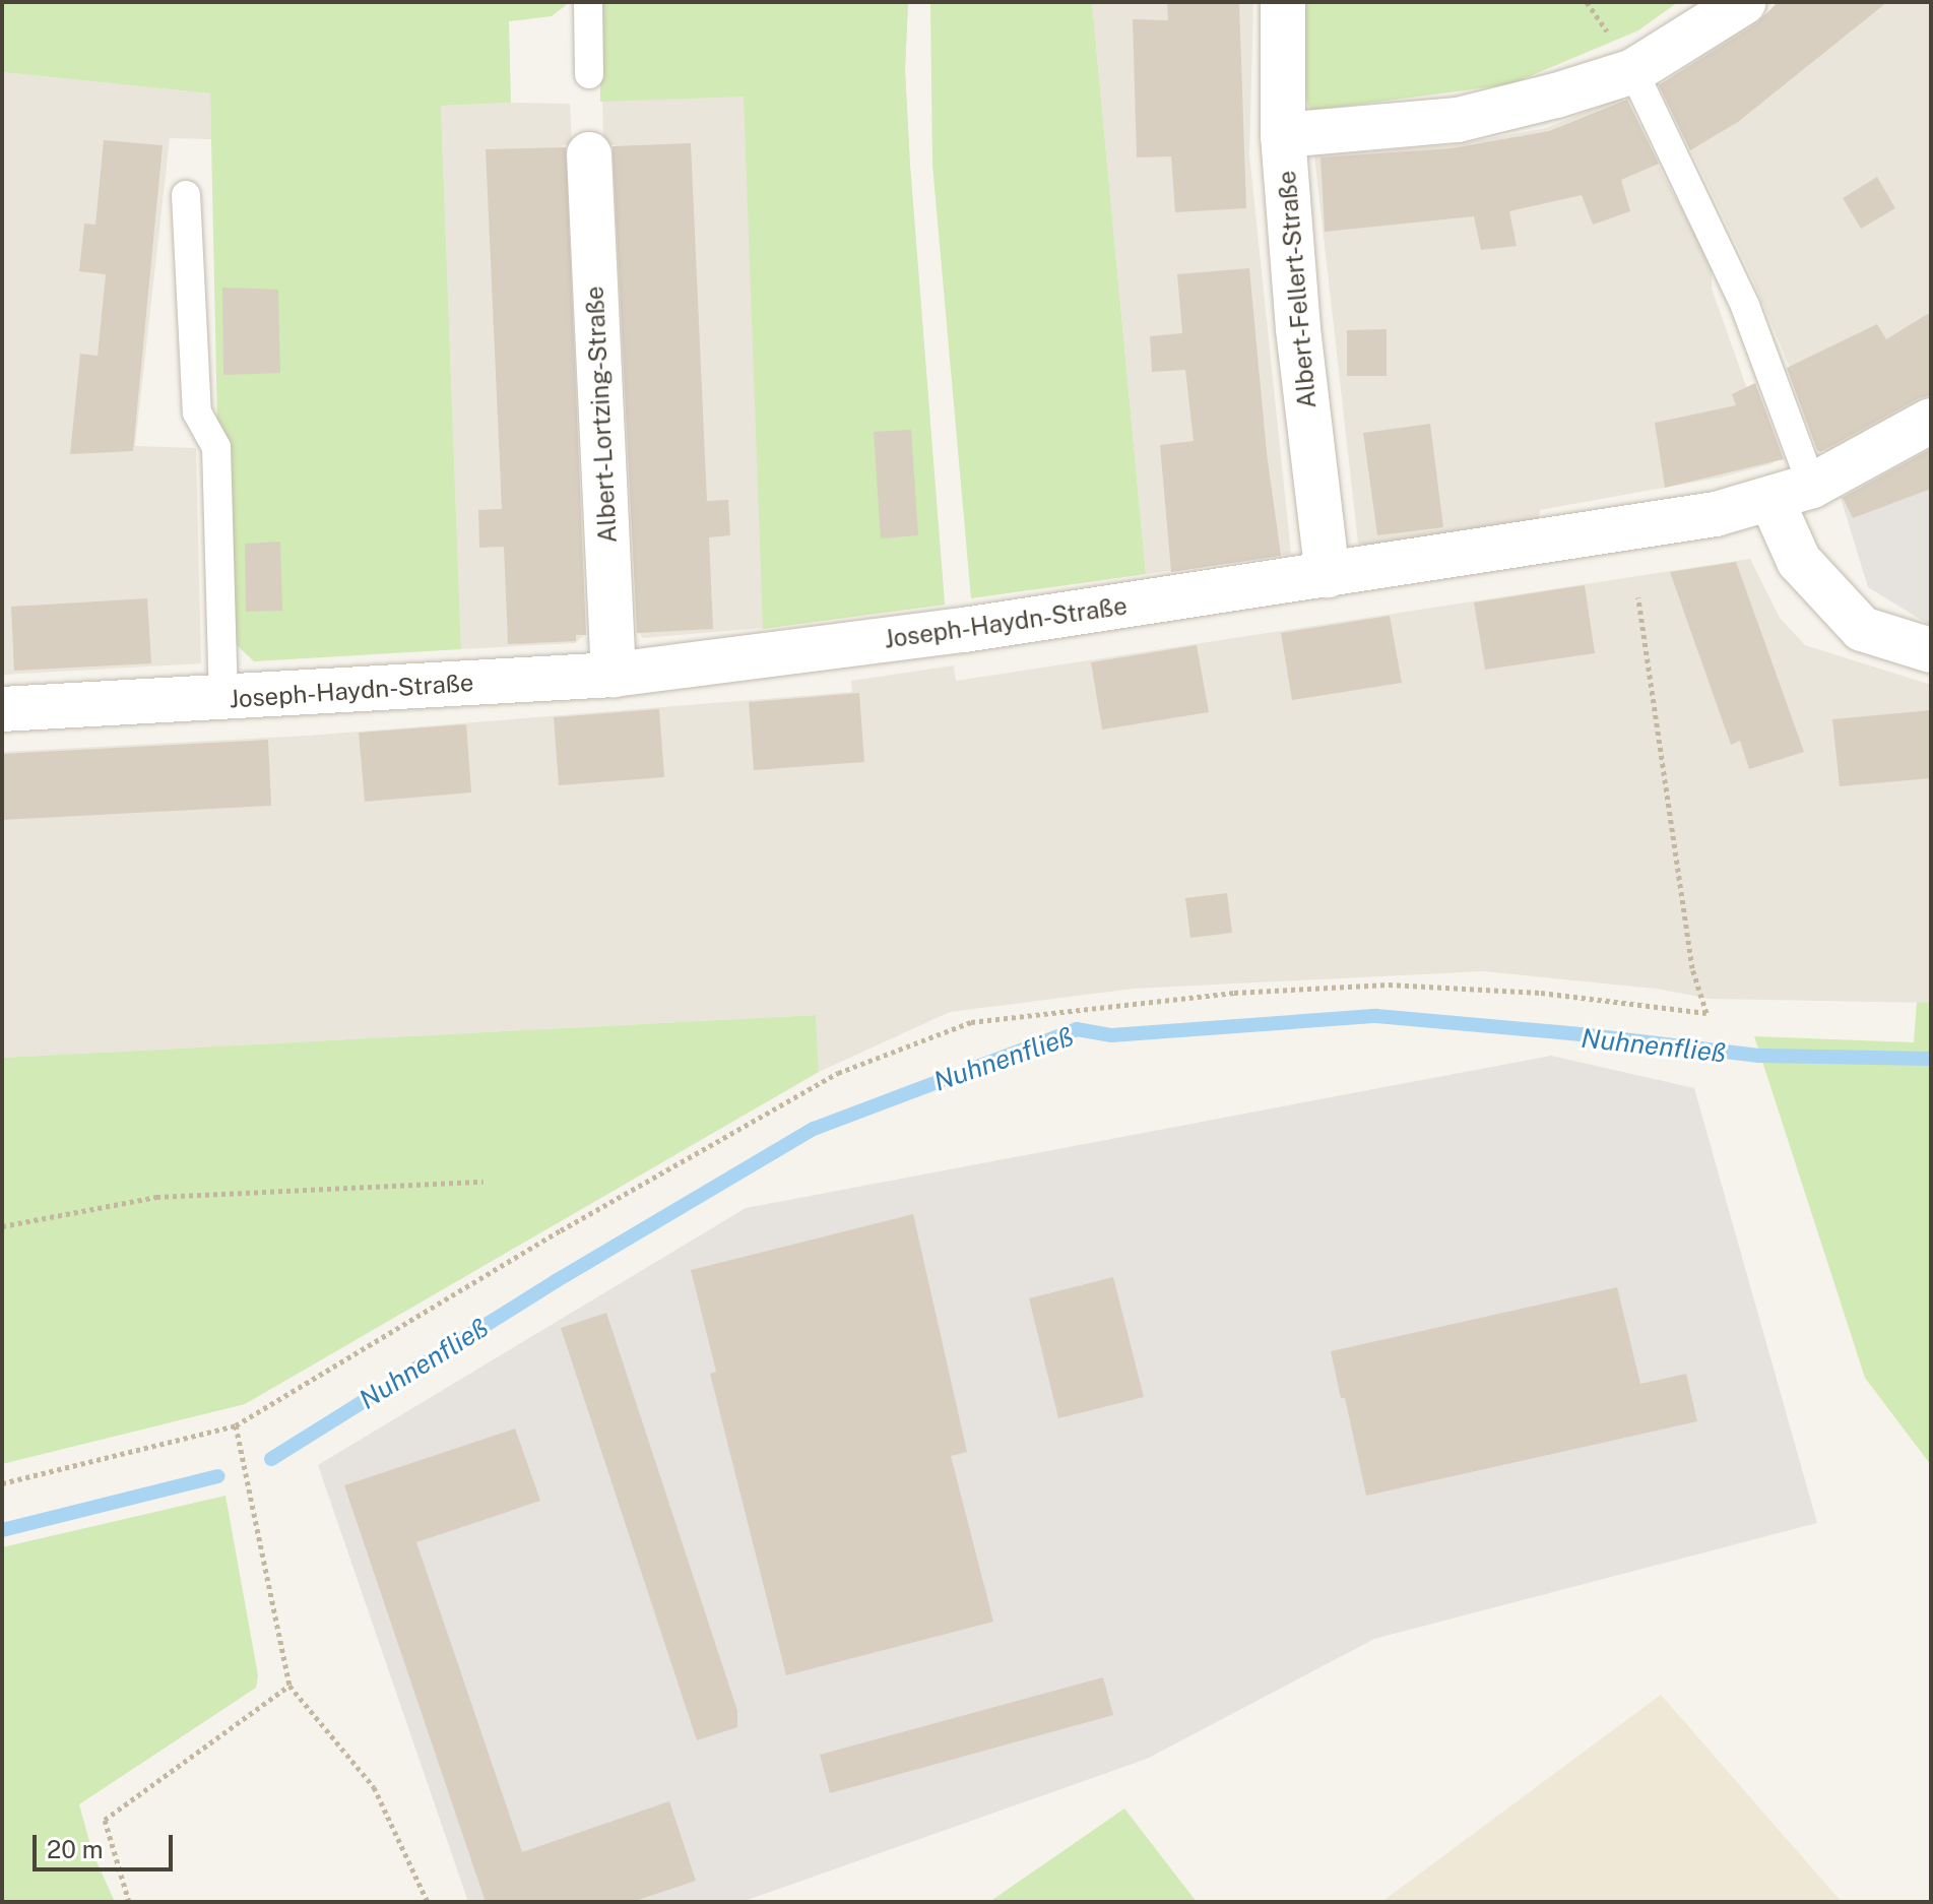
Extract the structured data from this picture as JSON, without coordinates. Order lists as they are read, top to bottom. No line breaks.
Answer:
{"streets":{"street":["Albert-Fellert-Straße","Albert-Lortzing-Straße","Joseph-Haydn-Straße"]},"crossings":[["Albert-Fellert-Straße","Joseph-Haydn-Straße"],["Albert-Lortzing-Straße","Joseph-Haydn-Straße"]],"water":["Nuhnenfließ"],"scale_bar":"20 m"}
